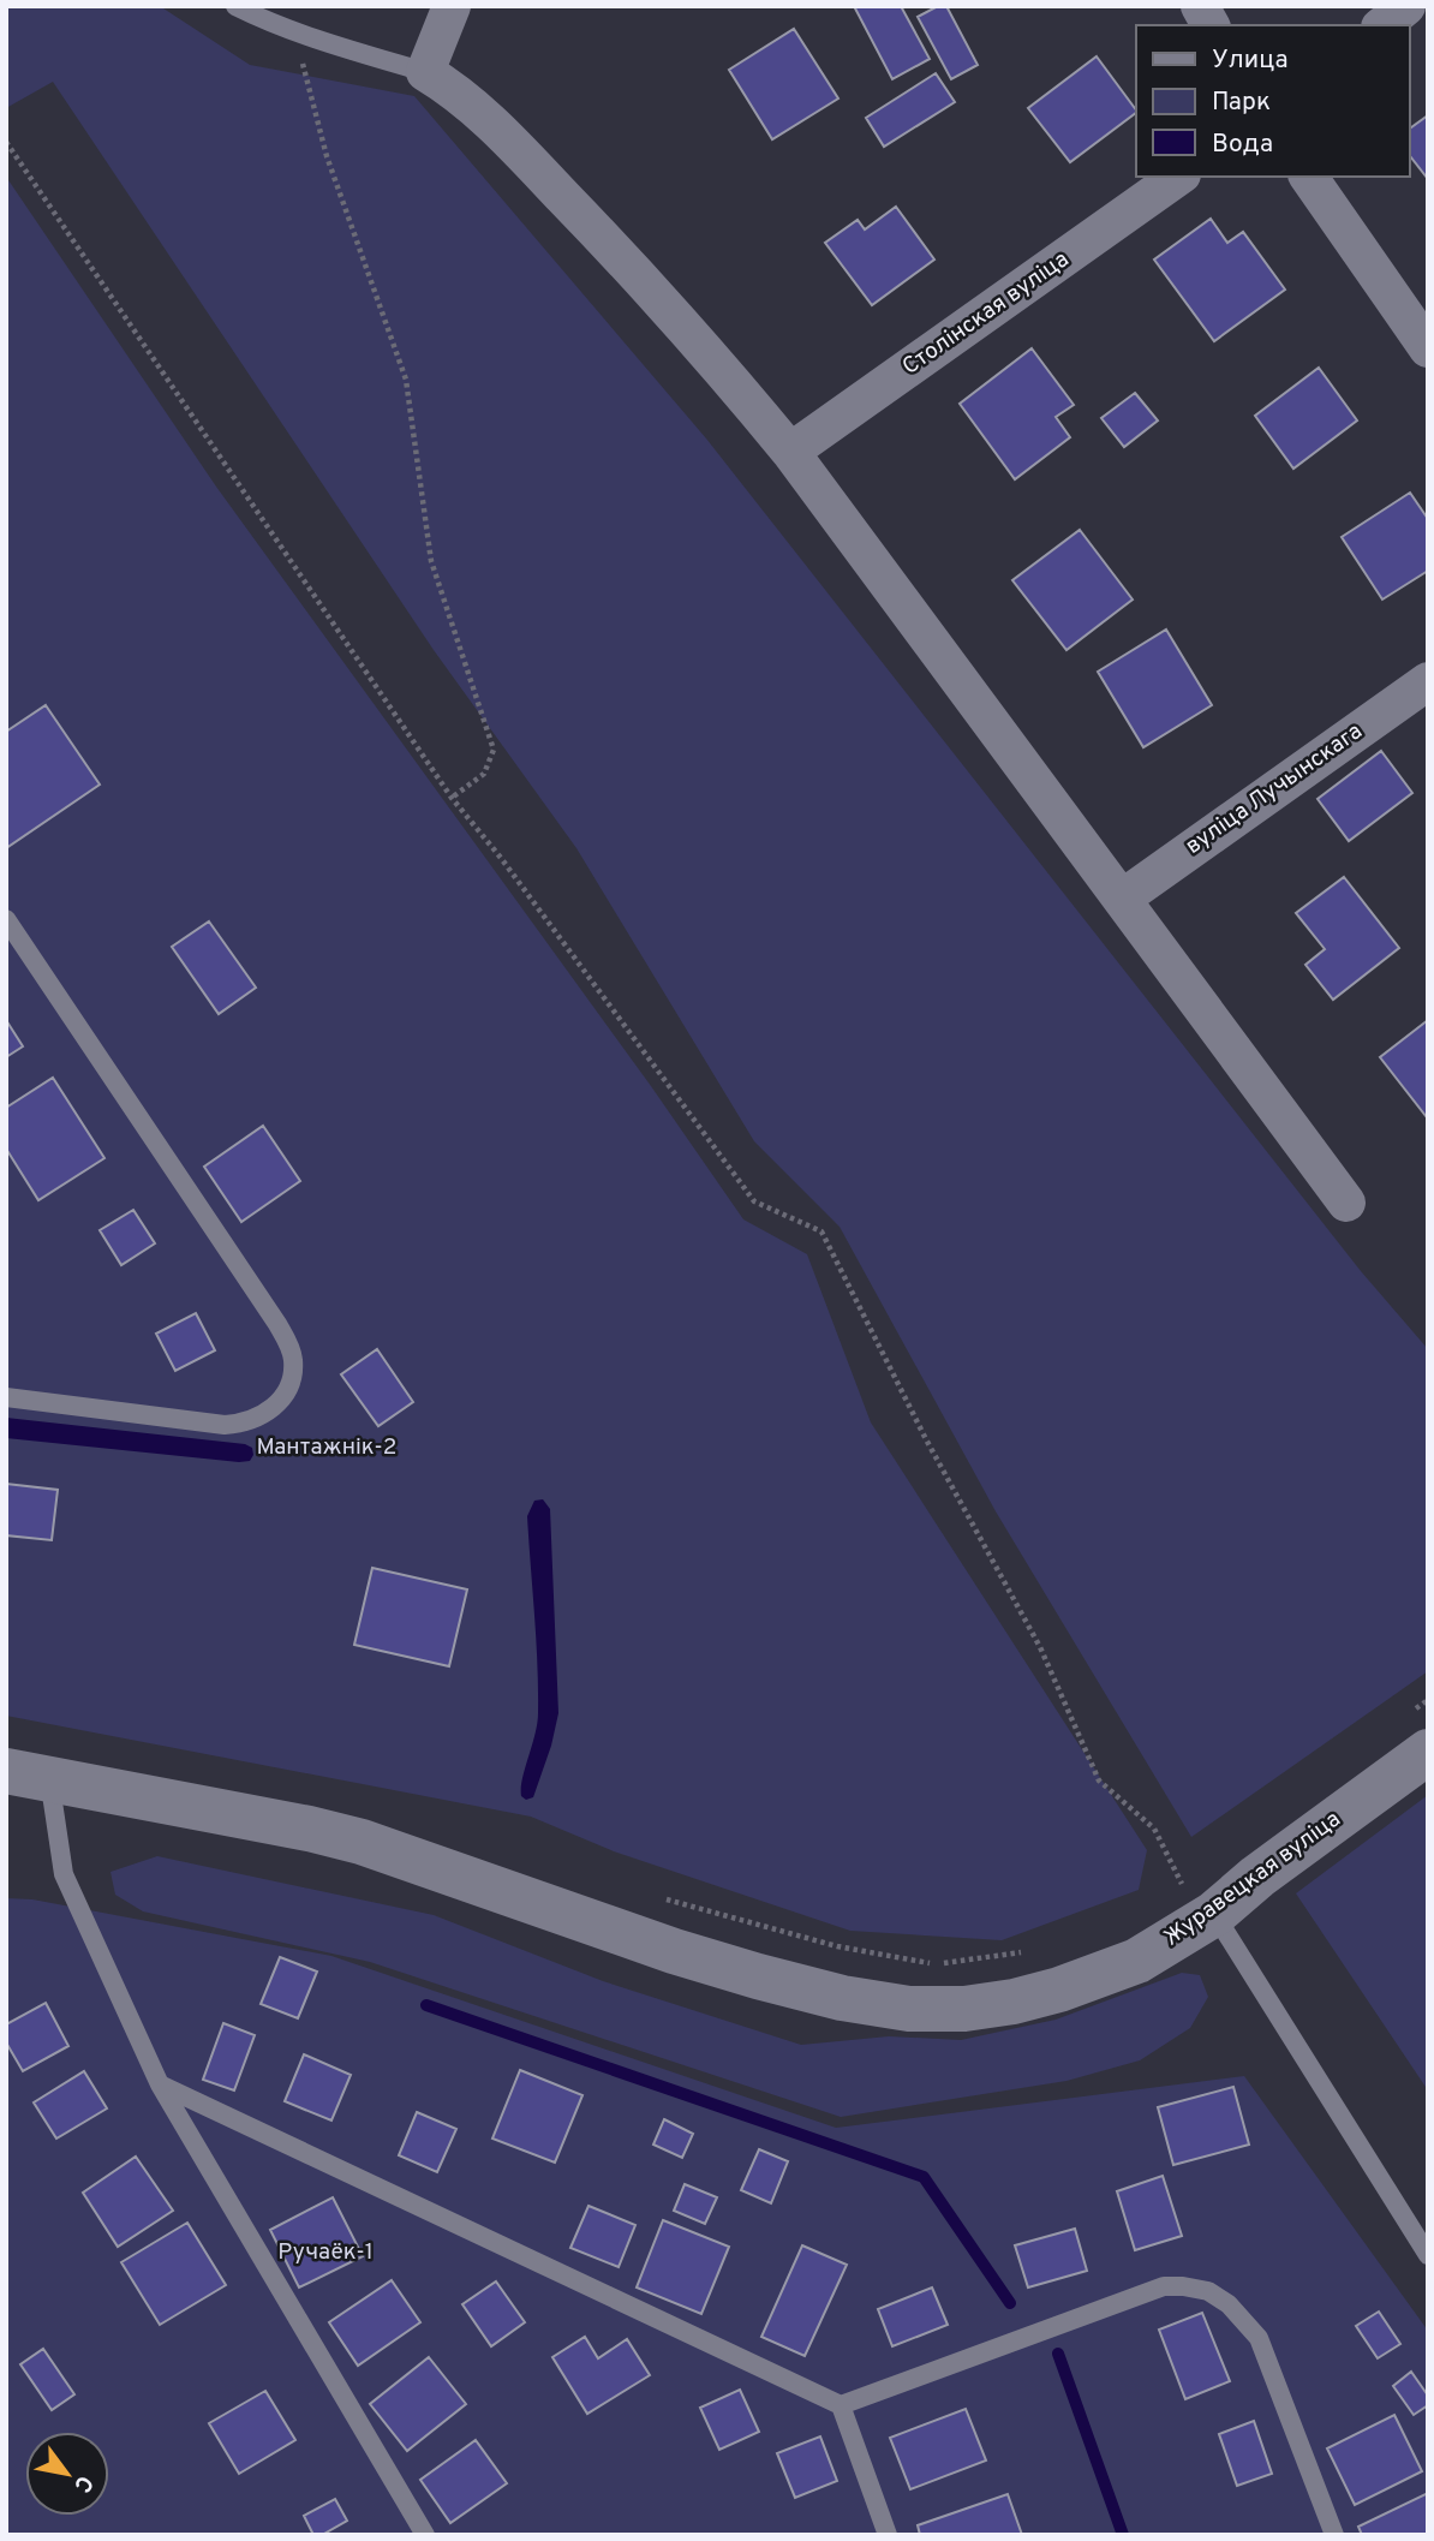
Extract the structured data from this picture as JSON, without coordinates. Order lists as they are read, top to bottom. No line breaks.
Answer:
{"streets":{"street":["Столінская вуліца","вуліца Лучынскага","Журавецкая вуліца"]},"parks":["Мантажнік-2","Ручаёк-1"],"legend":["Улица","Парк","Вода"],"north":"bottom right"}
